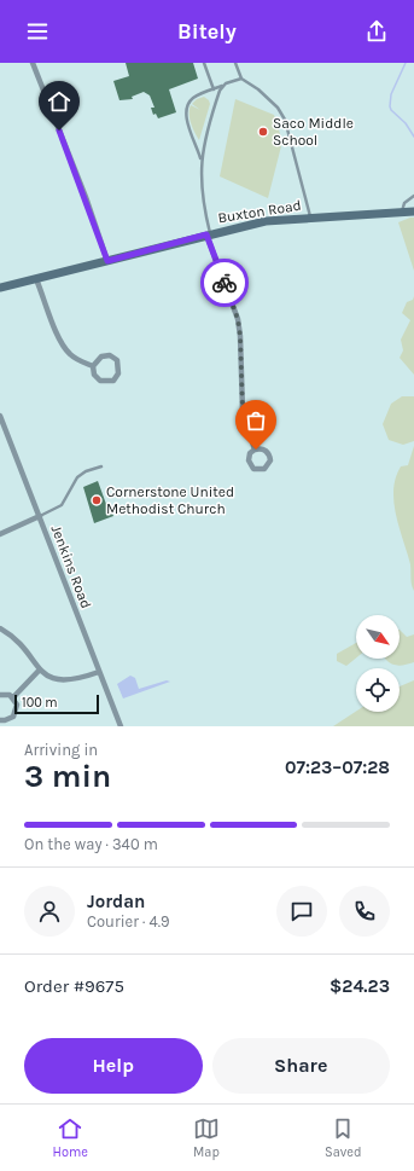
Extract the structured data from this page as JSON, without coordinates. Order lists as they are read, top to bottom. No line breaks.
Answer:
{"streets":{"main road":["Buxton Road"],"street":["Jenkins Road"]},"places":["Saco Middle School","Cornerstone United Methodist Church"],"scale_bar":"100 m","north":"bottom right","page":{"header":"Bitely","scale":"100 m","heading":["3 min","Arriving in","07:23–07:28"],"panel":["Jordan","Courier · 4.9","Order #9675","$24.23"],"bar":"On the way · 340 m","buttons":["Help","Share"],"tabs":["Home","Map","Saved"]}}
